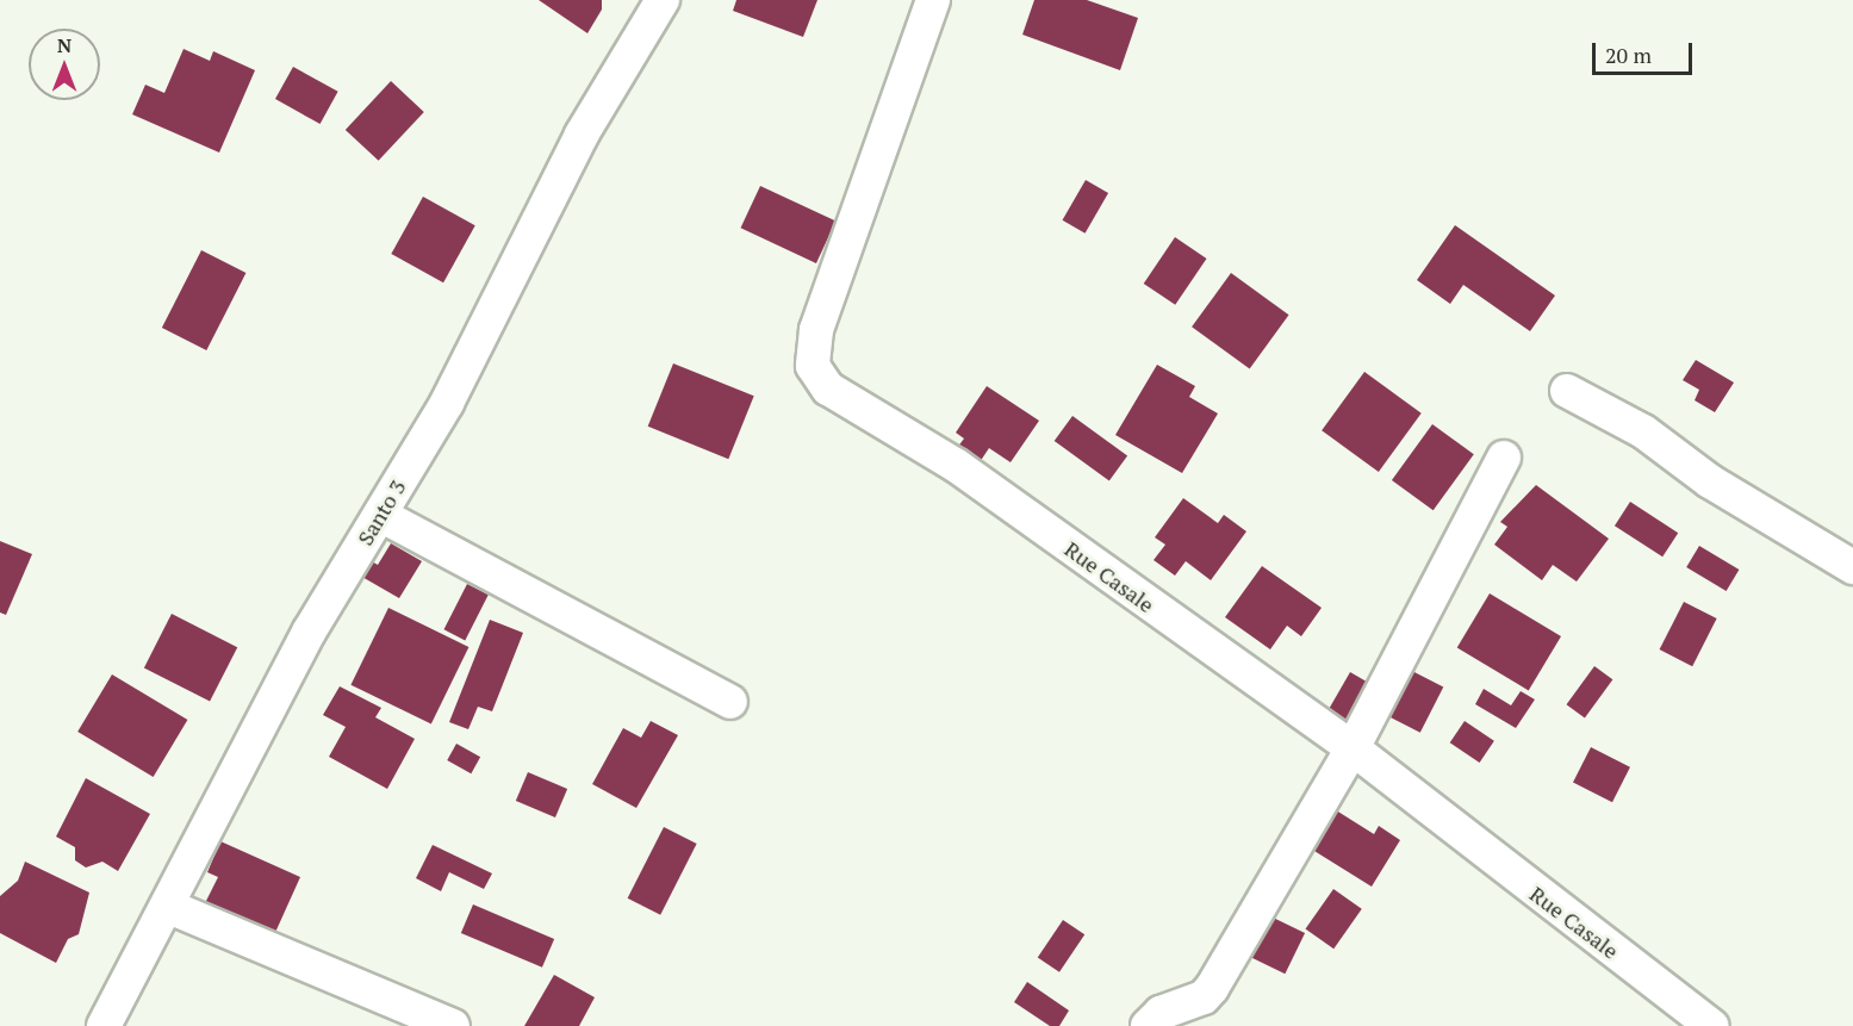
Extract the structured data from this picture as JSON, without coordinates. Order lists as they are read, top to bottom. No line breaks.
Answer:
{"streets":{"street":["Santo 3","Rue Casale"]},"scale_bar":"20 m","north":"top"}
